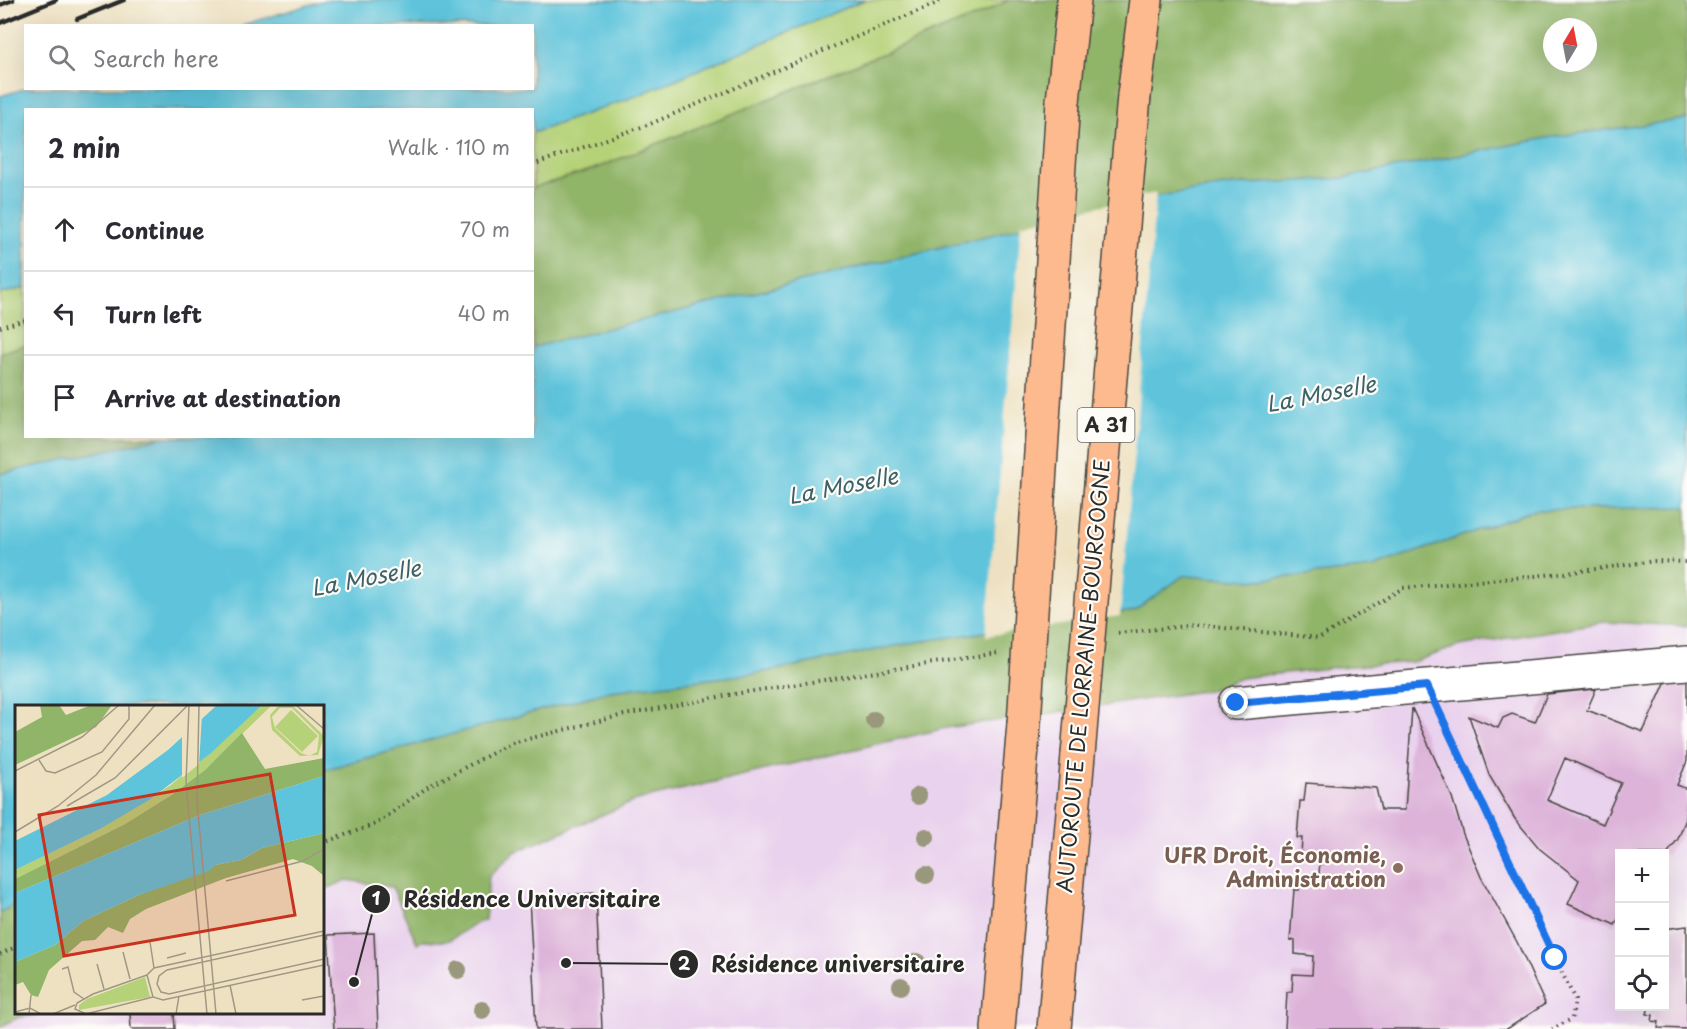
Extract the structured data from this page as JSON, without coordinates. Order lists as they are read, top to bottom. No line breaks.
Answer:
{"streets":{"highway":["A 31","AUTOROUTE DE LORRAINE-BOURGOGNE"]},"water":["La Moselle"],"places":["UFR Droit, Économie, Administration","Résidence universitaire","Résidence Universitaire"],"north":"top","page":{"search":"Search here","heading":["2 min","Walk · 110 m"],"list":[["Continue","70 m"],["Turn left","40 m"],"Arrive at destination"],"map_buttons":["+","−"]}}
